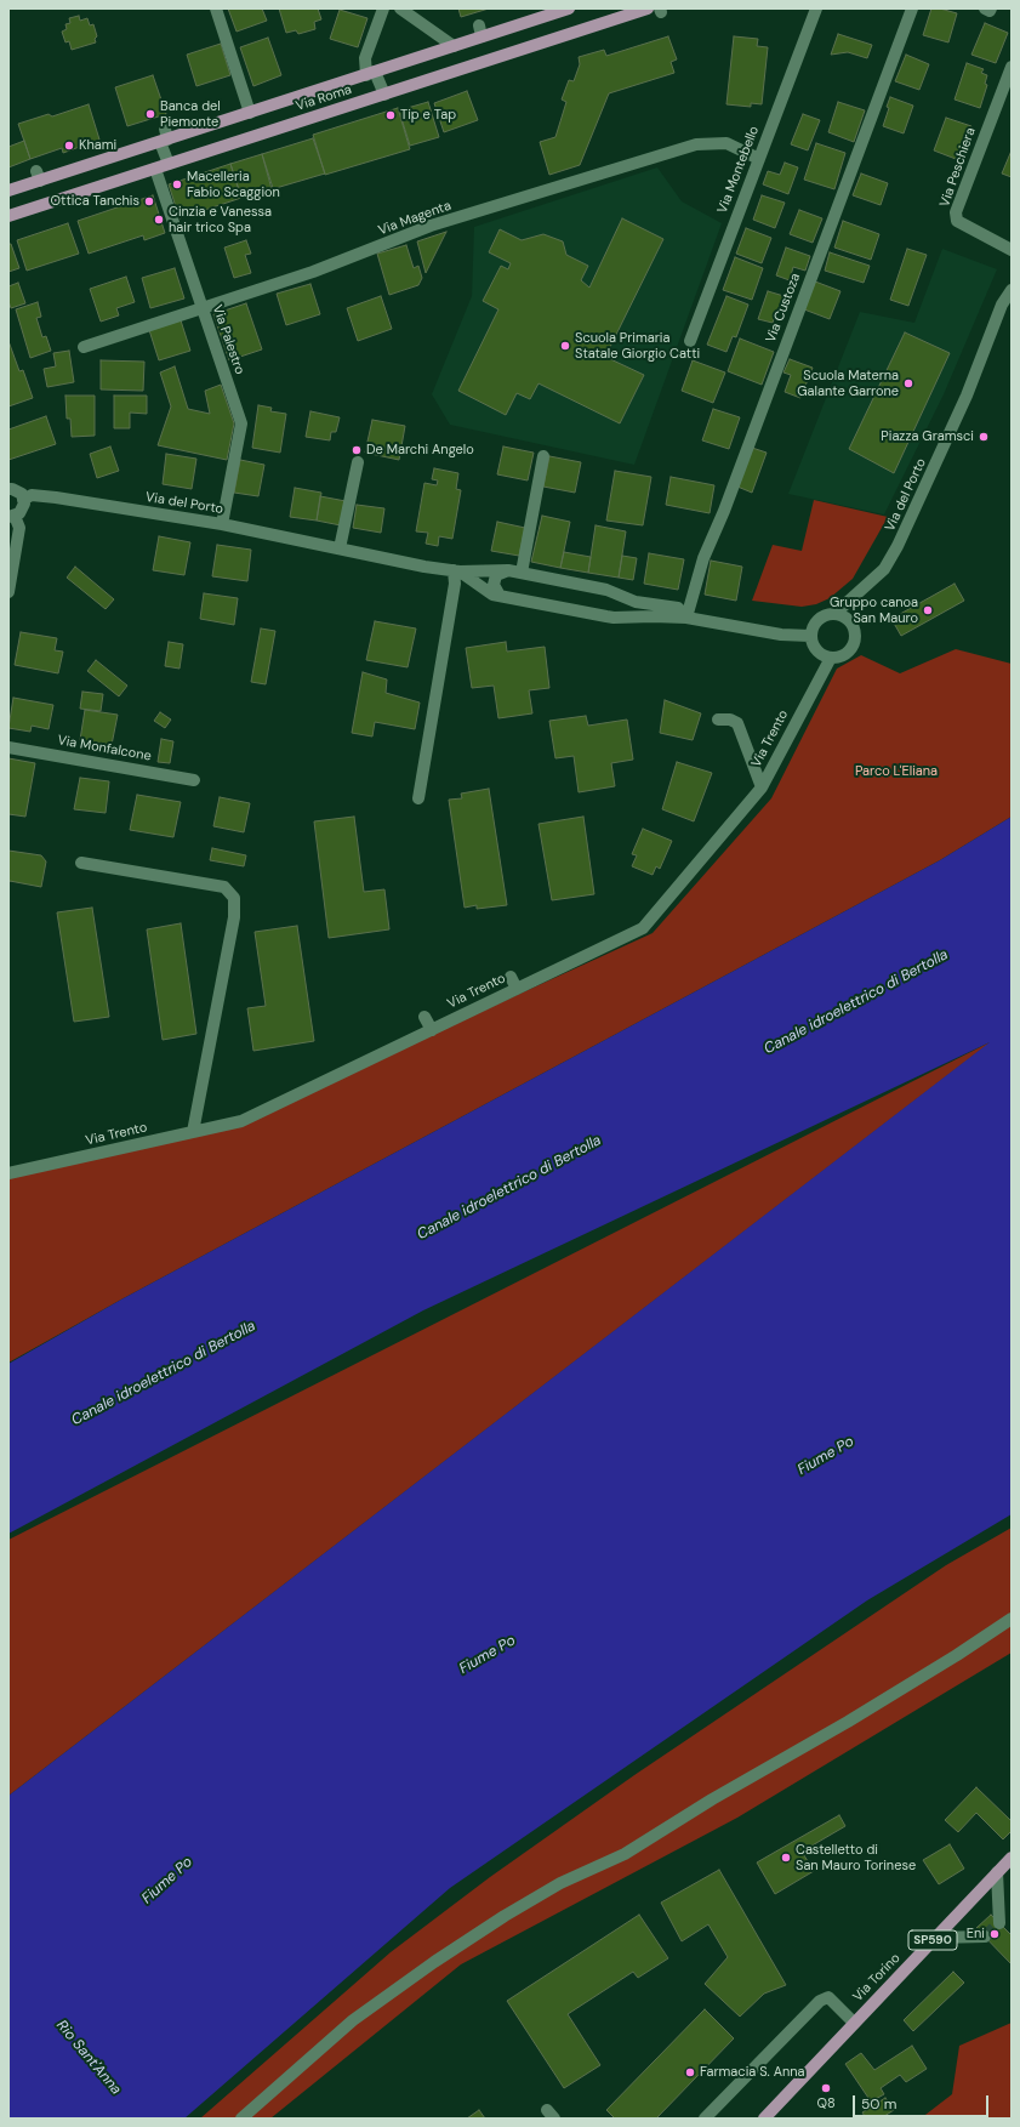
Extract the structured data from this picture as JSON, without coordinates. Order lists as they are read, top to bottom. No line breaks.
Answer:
{"streets":{"main road":["Via Roma","SP590","Via Torino"],"street":["Via Peschiera","Via Montebello","Via Magenta","Via Custoza","Via Palestro","Via del Porto","Via Trento","Via Monfalcone"]},"crossings":[["Via Roma","Via Palestro"],["Via Montebello","Via Magenta"],["Via Magenta","Via Palestro"],["Via Custoza","Via del Porto"],["Via Palestro","Via del Porto"],["Via del Porto","Via Trento"]],"water":["Canale idroelettrico di Bertolla","Fiume Po","Rio Sant'Anna"],"parks":["Parco L'Eliana"],"places":["Banca del Piemonte","Tip e Tap","Khami","Macelleria Fabio Scaggion","Ottica Tanchis","Cinzia e Vanessa hair trico Spa","Scuola Primaria Statale Giorgio Catti","Scuola Materna Galante Garrone","Piazza Gramsci","De Marchi Angelo","Gruppo canoa San Mauro","Castelletto di San Mauro Torinese","Eni","Farmacia S. Anna","Q8"],"scale_bar":"50 m"}
